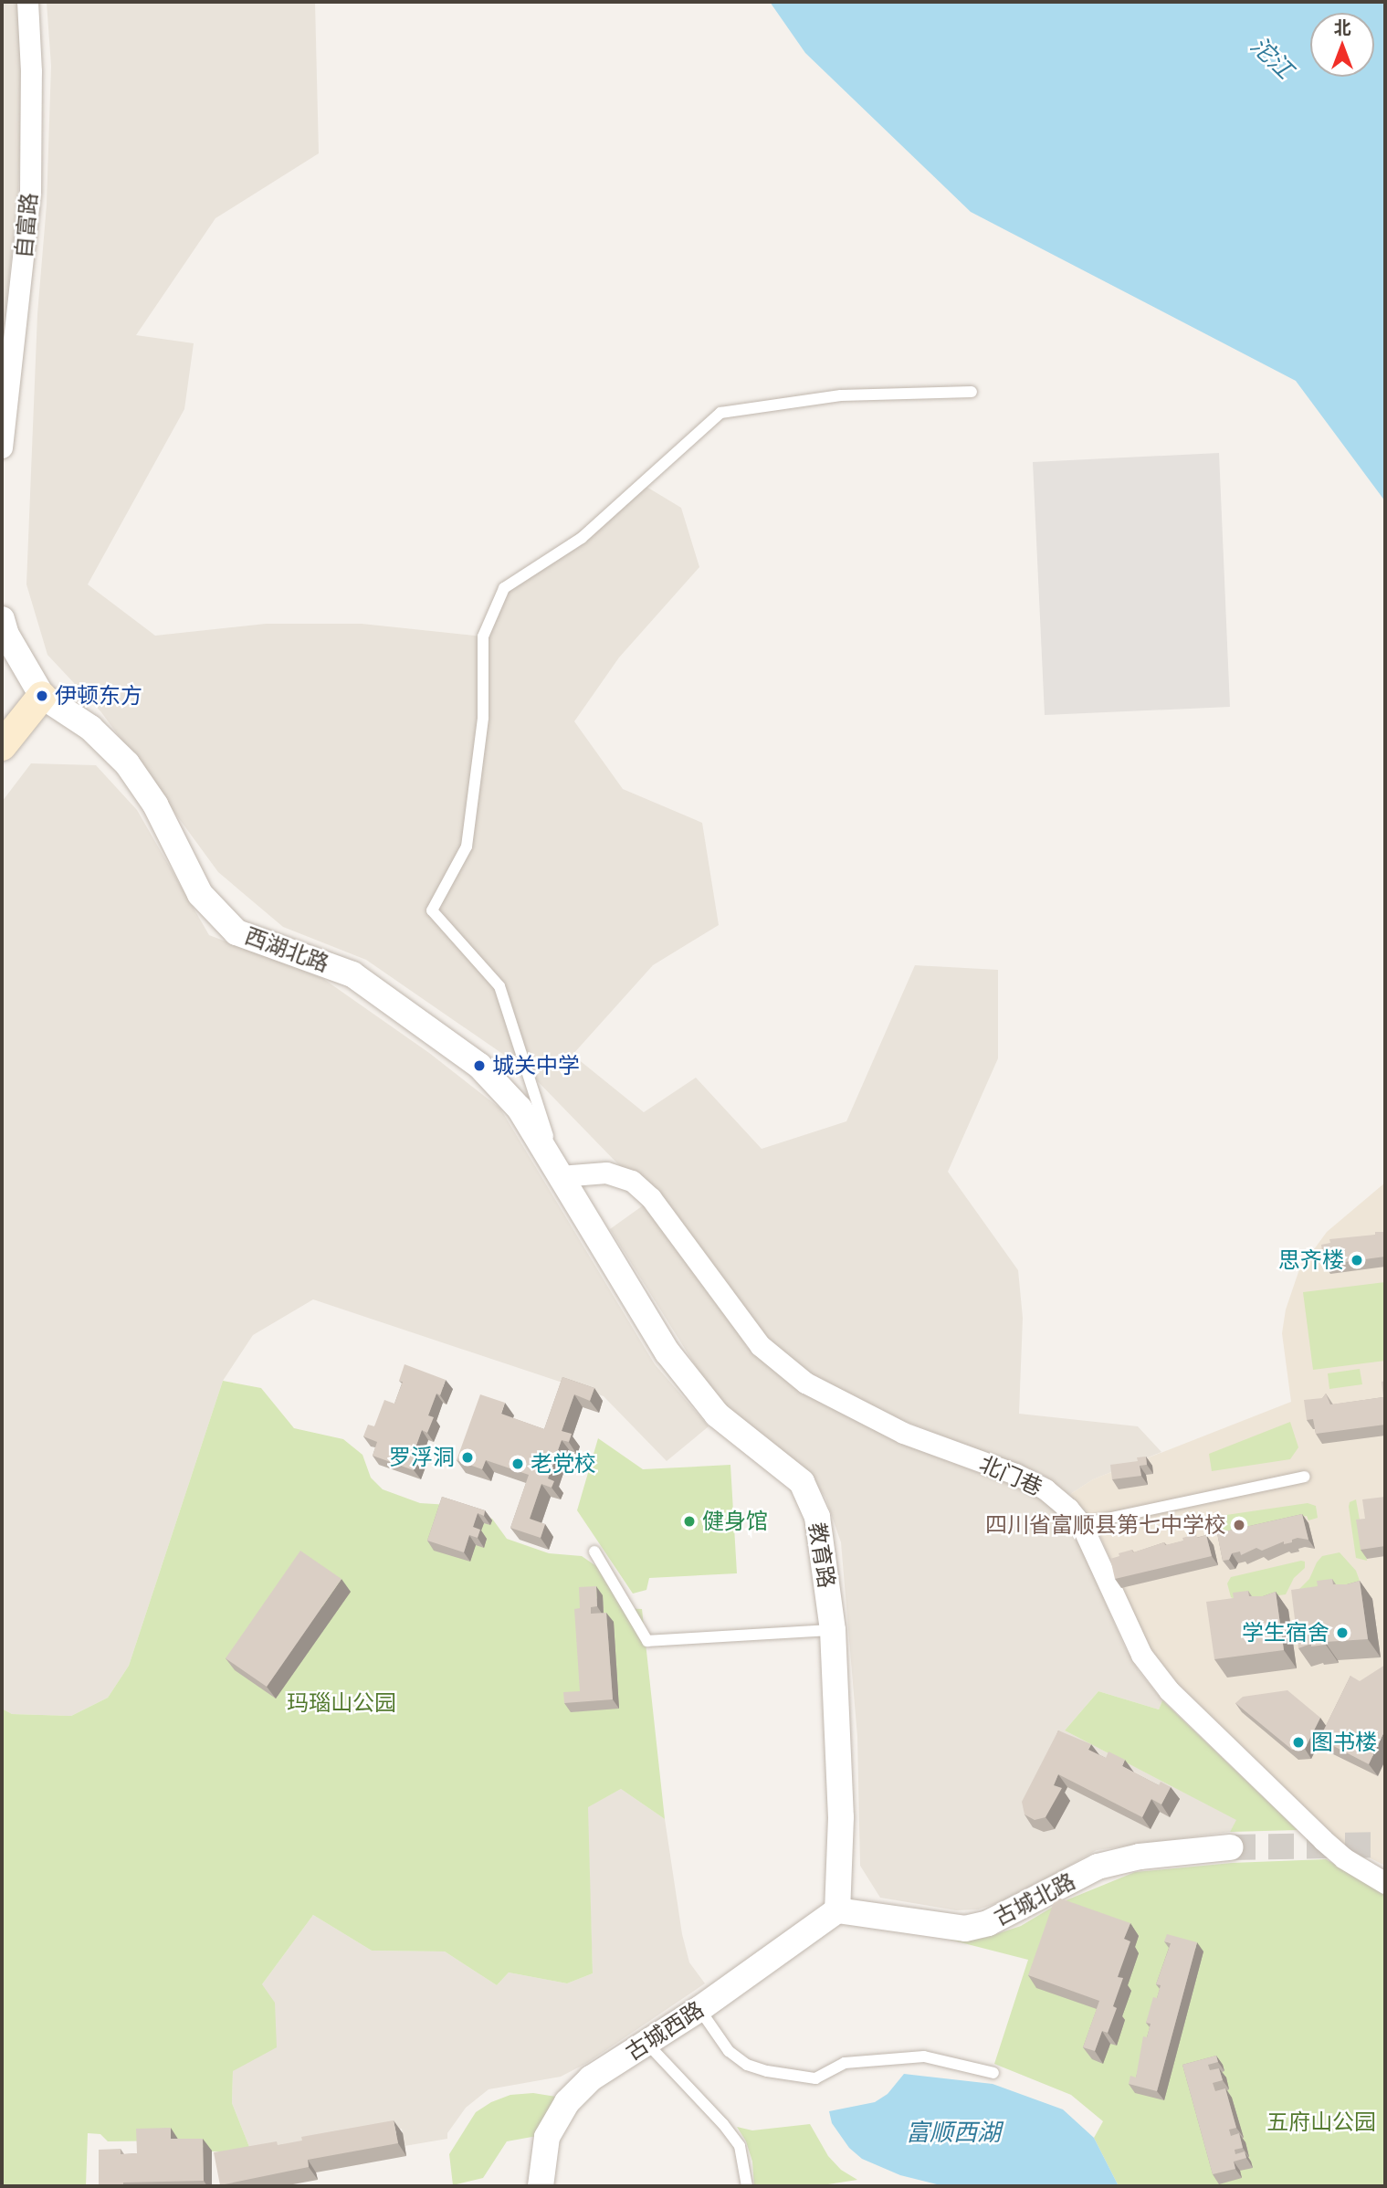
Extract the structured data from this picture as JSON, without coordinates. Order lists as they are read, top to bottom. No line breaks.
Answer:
{"streets":{"street":["自富路","西湖北路","北门巷","教育路","古城北路","古城西路"]},"crossings":[["西湖北路","北门巷"],["西湖北路","教育路"],["北门巷","教育路"],["教育路","古城北路"],["教育路","古城西路"],["古城北路","古城西路"]],"water":["沱江","富顺西湖"],"parks":["玛瑙山公园","五府山公园"],"places":["伊顿东方","城关中学","思齐楼","罗浮洞","老党校","健身馆","四川省富顺县第七中学校","学生宿舍","图书楼"],"north":"top"}
